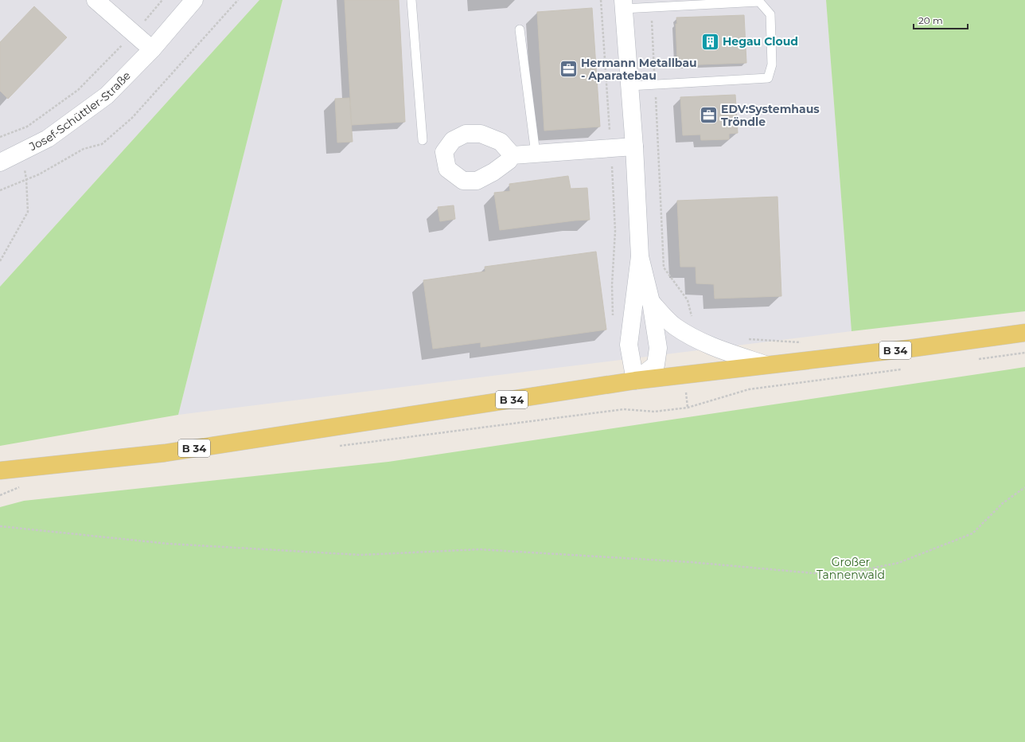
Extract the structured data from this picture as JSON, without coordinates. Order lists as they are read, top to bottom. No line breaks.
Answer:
{"streets":{"main road":["B 34"],"street":["Josef-Schüttler-Straße"]},"parks":["Großer Tannenwald"],"places":{"building":["Hegau Cloud"],"office":["Hermann Metallbau - Aparatebau","EDV:Systemhaus Tröndle"]},"scale_bar":"20 m"}
